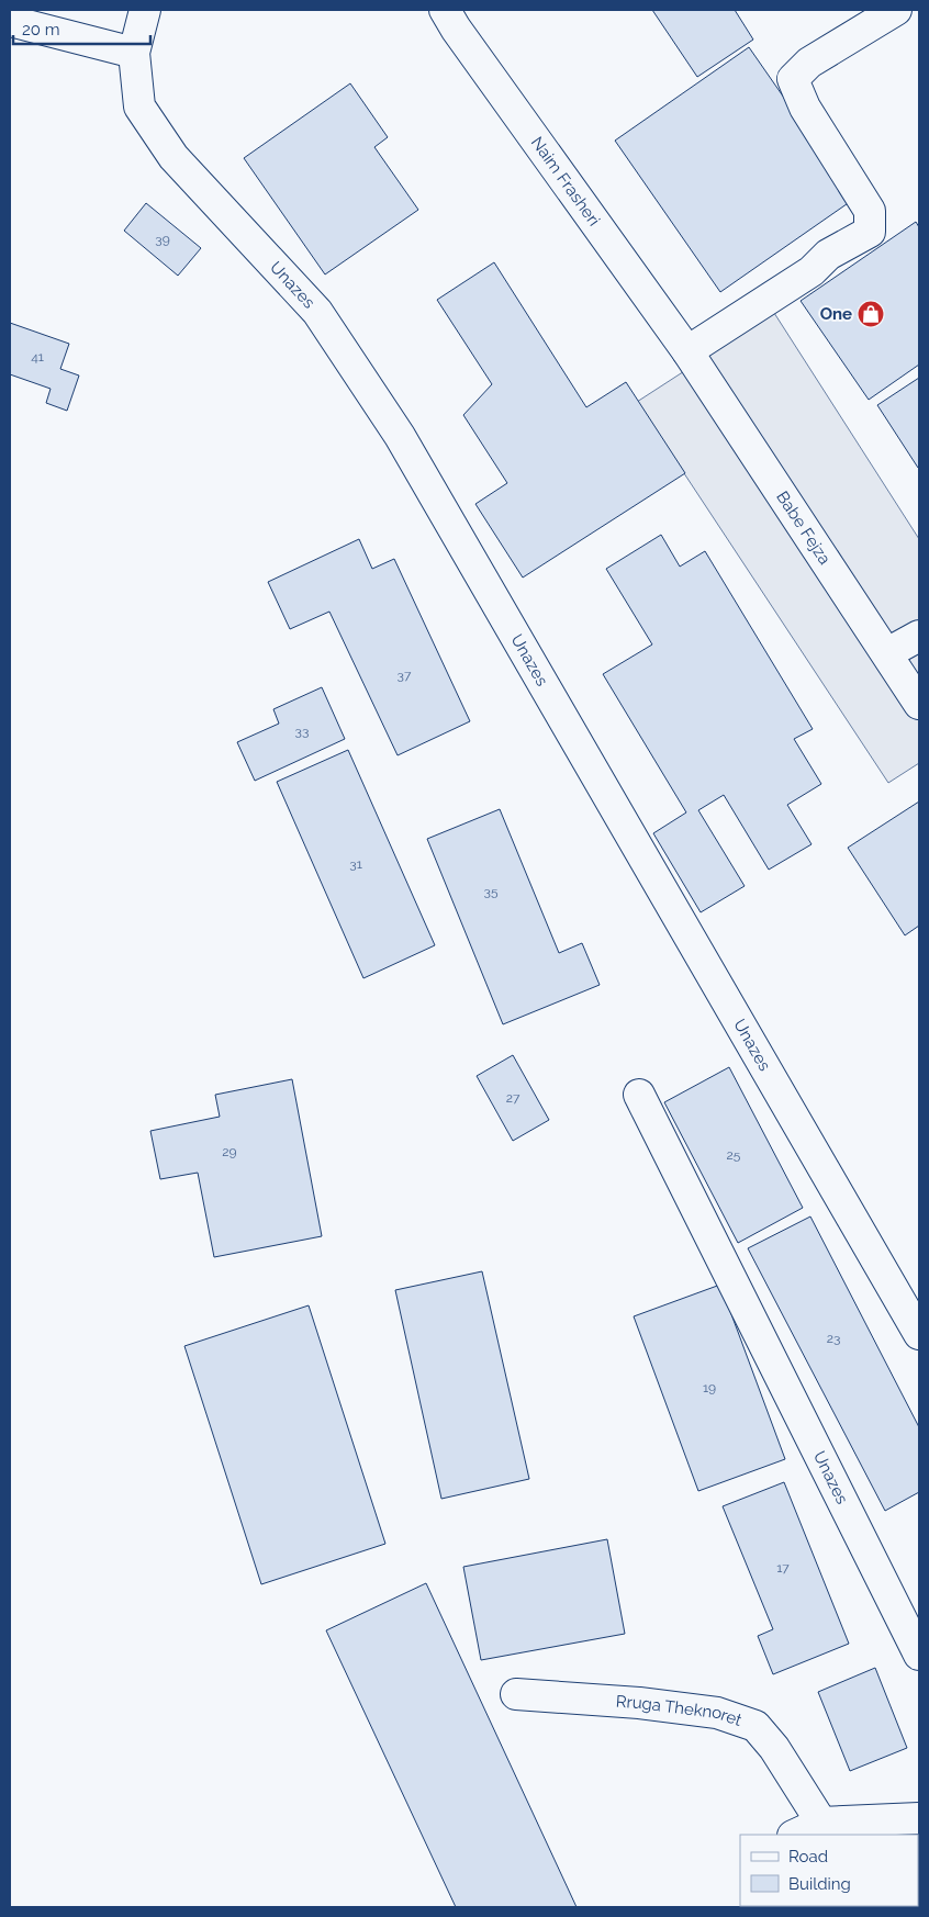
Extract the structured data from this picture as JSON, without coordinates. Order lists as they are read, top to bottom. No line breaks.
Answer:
{"streets":{"street":["Naim Frasheri","Unazes","Babe Fejza","Rruga Theknoret"]},"crossings":[["Naim Frasheri","Babe Fejza"]],"places":{"shop":["One"]},"house_numbers":["39","41","37","33","31","35","27","29","25","23","19","17"],"legend":["Road","Building"],"scale_bar":"20 m"}
